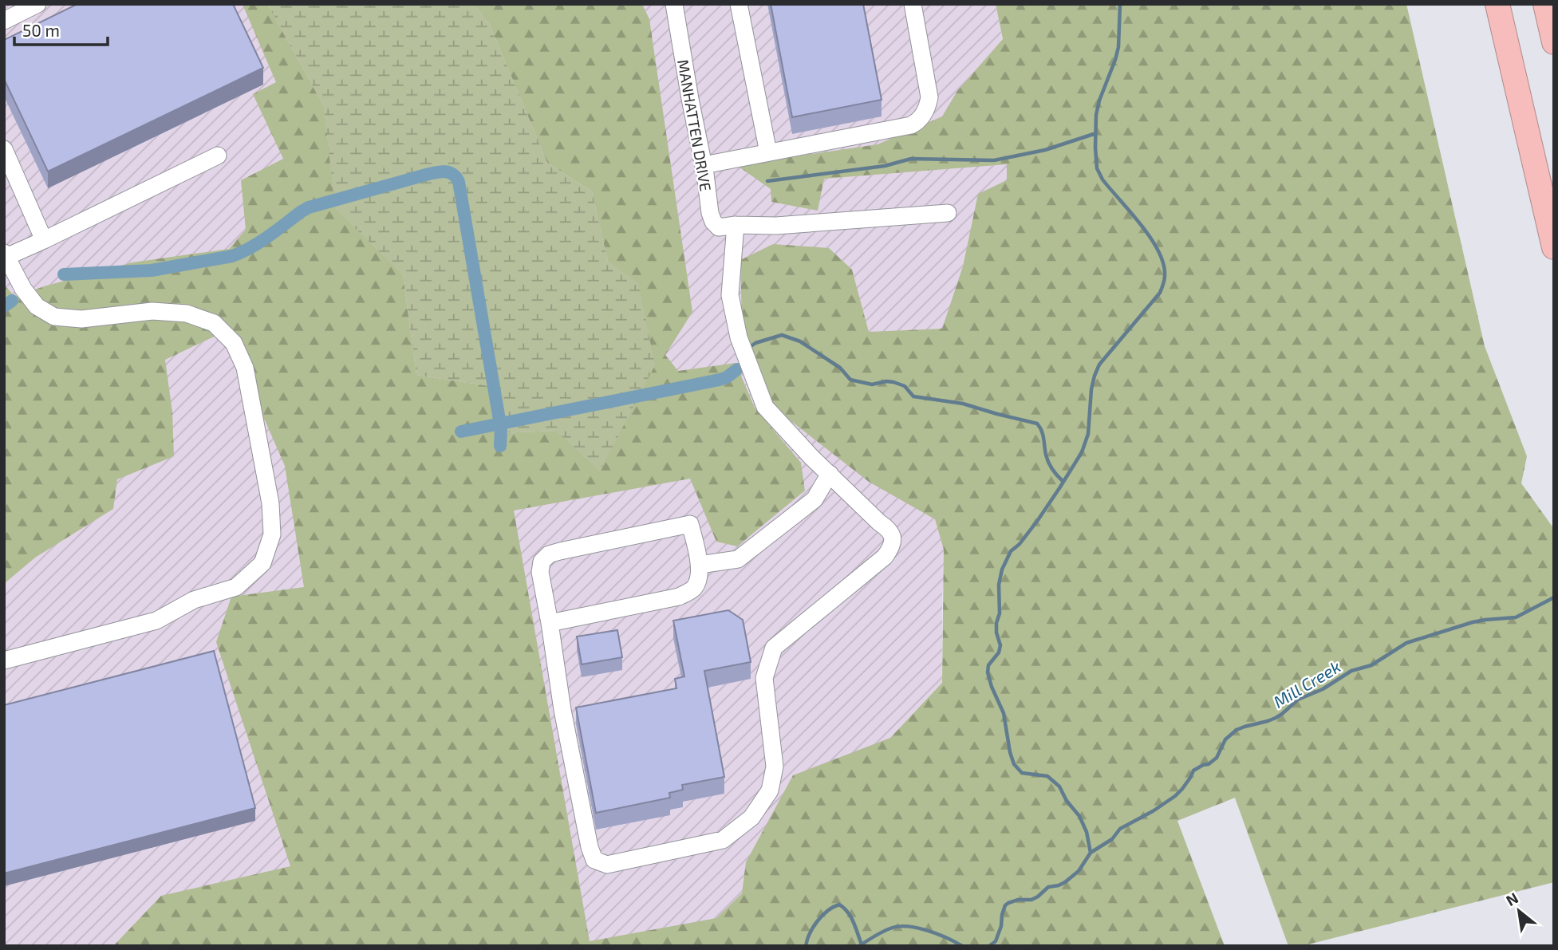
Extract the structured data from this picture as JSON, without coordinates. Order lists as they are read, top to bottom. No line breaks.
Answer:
{"streets":{"street":["MANHATTEN DRIVE"]},"water":["Mill Creek"],"scale_bar":"50 m","north":"top left"}
